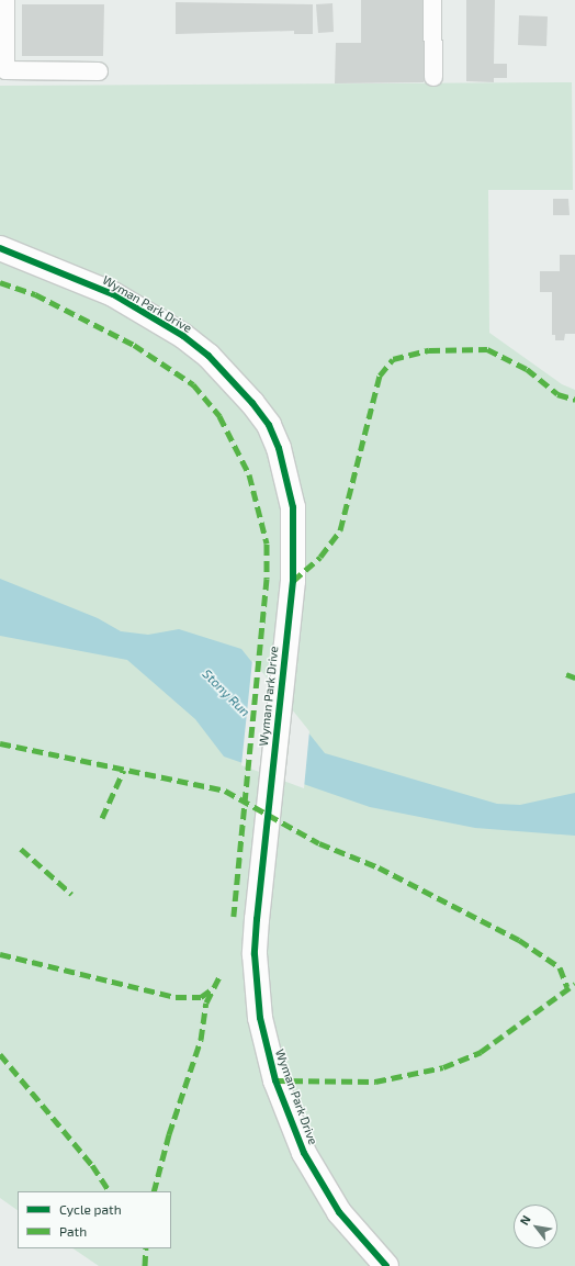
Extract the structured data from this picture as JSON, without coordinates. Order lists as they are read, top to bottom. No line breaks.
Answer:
{"streets":{"street":["Wyman Park Drive"]},"water":["Stony Run"],"legend":["Cycle path","Path"],"north":"top left"}
